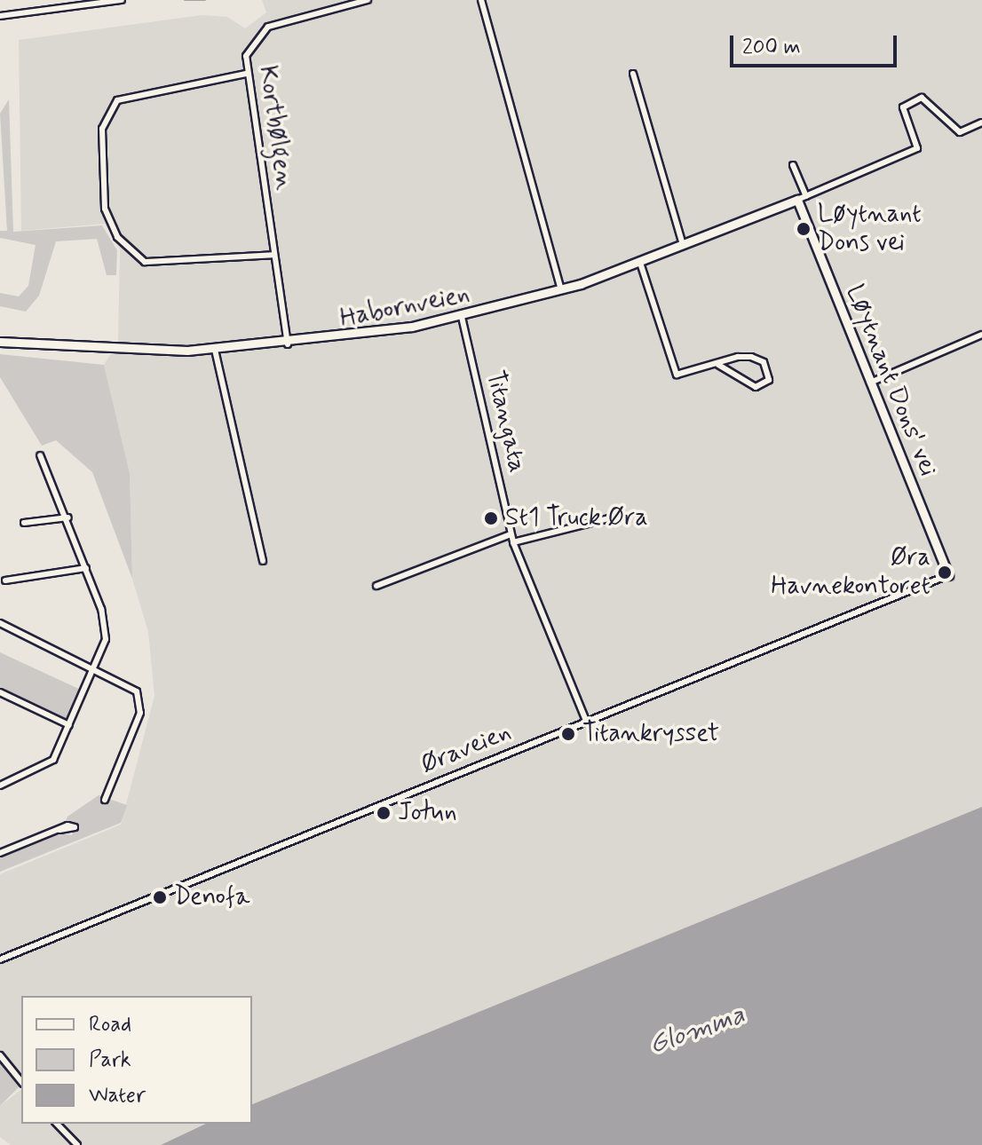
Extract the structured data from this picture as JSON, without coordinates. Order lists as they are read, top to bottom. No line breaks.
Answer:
{"streets":{"highway":["Habornveien","Løytnant Dons' vei"],"street":["Kortbølgen","Titangata","Øraveien"]},"crossings":[["Kortbølgen","Habornveien"],["Habornveien","Løytnant Dons' vei"],["Habornveien","Titangata"],["Løytnant Dons' vei","Øraveien"],["Titangata","Øraveien"]],"water":["Glomma"],"places":["Løytnant Dons vei","St1 Truck Øra","Øra Havnekontoret","Titankrysset","Jotun","Denofa"],"legend":["Road","Park","Water"],"scale_bar":"200 m"}
